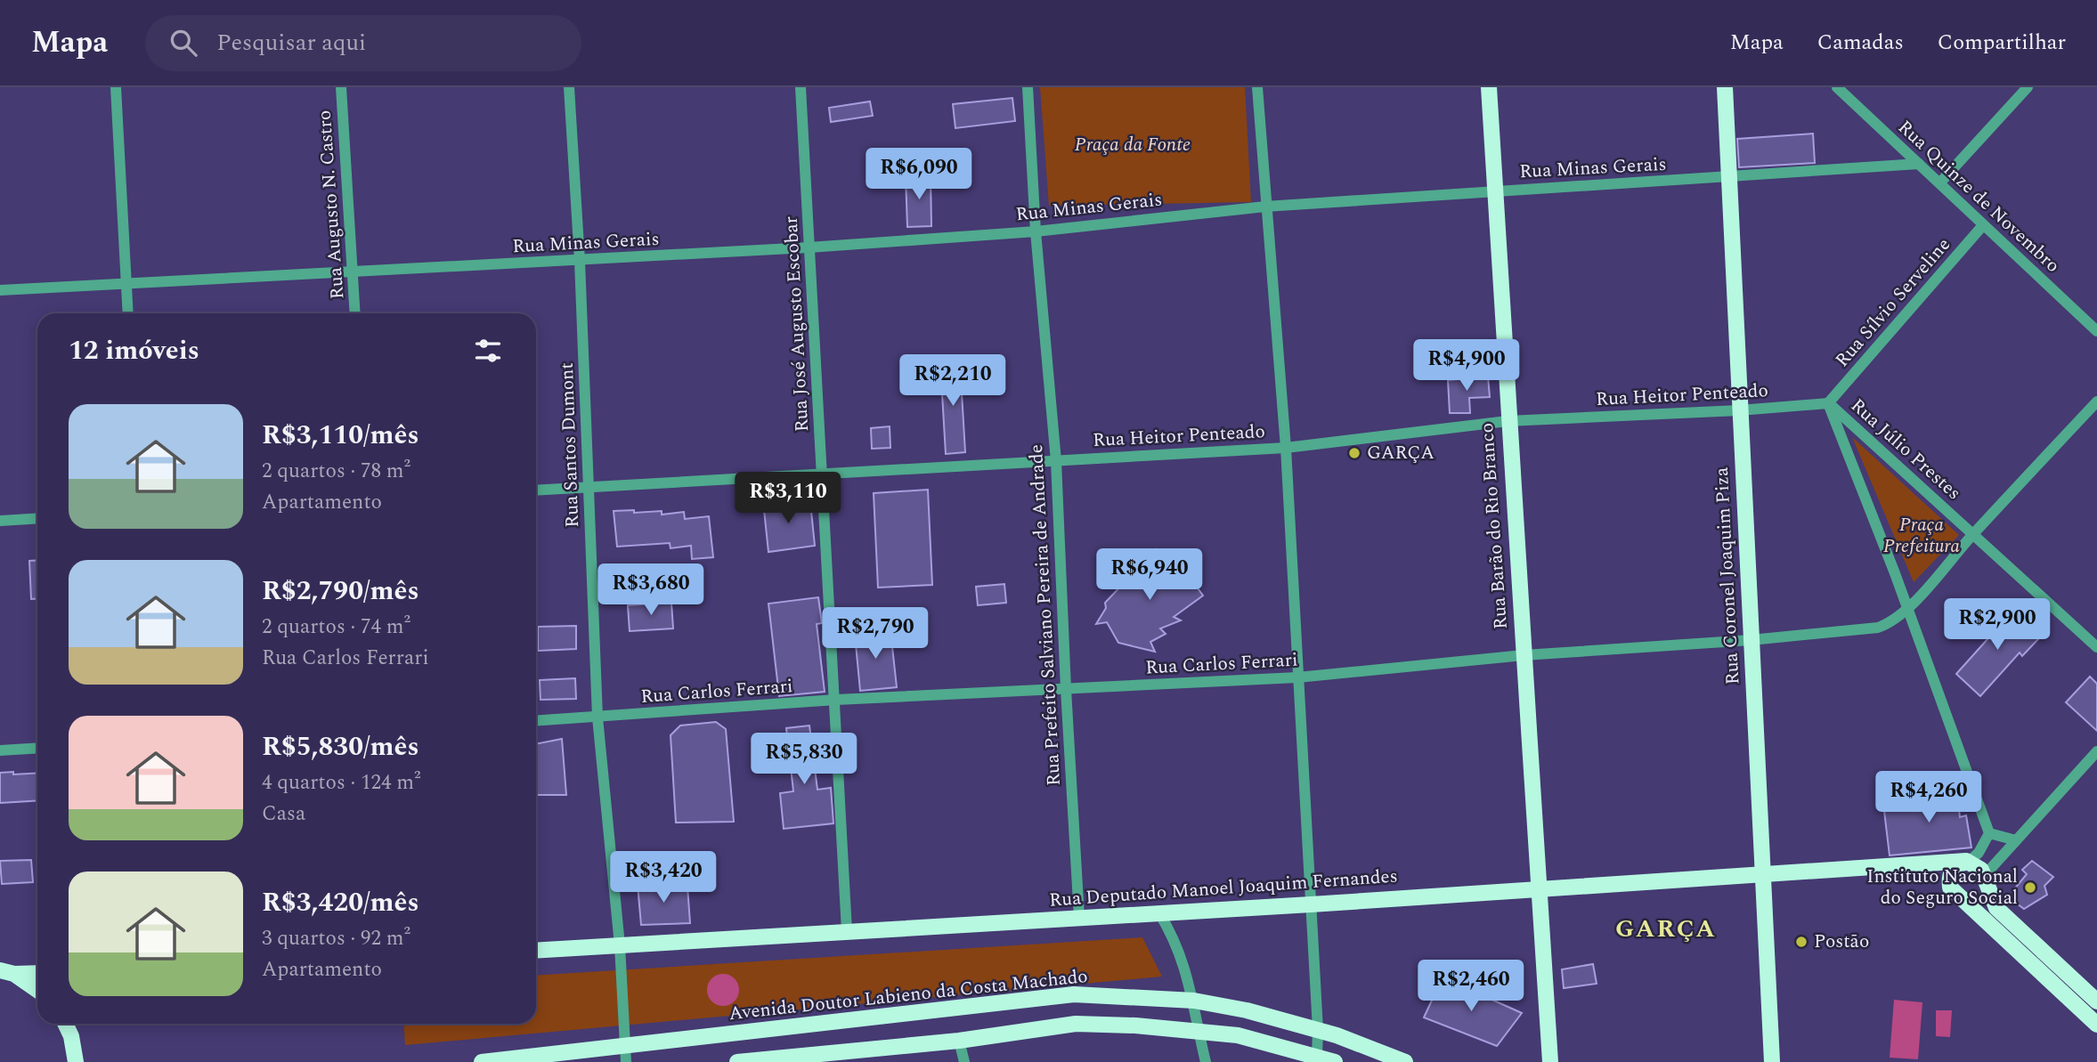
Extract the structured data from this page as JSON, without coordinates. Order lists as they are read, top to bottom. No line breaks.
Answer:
{"streets":{"main road":["Rua Barão do Rio Branco","Rua Coronel Joaquim Piza","Rua Deputado Manoel Joaquim Fernandes","Avenida Doutor Labieno da Costa Machado"],"street":["Rua Minas Gerais","Rua Quinze de Novembro","Rua Augusto N. Castro","Rua Sílvio Serveline","Rua José Augusto Escobar","Rua Heitor Penteado","Rua Santos Dumont","Rua Júlio Prestes","Rua Prefeito Salviano Pereira de Andrade","Rua Carlos Ferrari"]},"crossings":[["Rua Minas Gerais","Rua Quinze de Novembro"],["Rua Minas Gerais","Rua Augusto N. Castro"],["Rua Minas Gerais","Rua José Augusto Escobar"],["Rua Minas Gerais","Rua Santos Dumont"],["Rua Minas Gerais","Rua Barão do Rio Branco"],["Rua Minas Gerais","Rua Coronel Joaquim Piza"],["Rua Minas Gerais","Rua Prefeito Salviano Pereira de Andrade"],["Rua Quinze de Novembro","Rua Sílvio Serveline"],["Rua Sílvio Serveline","Rua Heitor Penteado"],["Rua Sílvio Serveline","Rua Júlio Prestes"],["Rua José Augusto Escobar","Rua Heitor Penteado"],["Rua José Augusto Escobar","Rua Carlos Ferrari"],["Rua José Augusto Escobar","Rua Deputado Manoel Joaquim Fernandes"],["Rua Heitor Penteado","Rua Santos Dumont"],["Rua Heitor Penteado","Rua Júlio Prestes"],["Rua Heitor Penteado","Rua Barão do Rio Branco"],["Rua Heitor Penteado","Rua Coronel Joaquim Piza"],["Rua Heitor Penteado","Rua Prefeito Salviano Pereira de Andrade"],["Rua Santos Dumont","Rua Carlos Ferrari"],["Rua Santos Dumont","Rua Deputado Manoel Joaquim Fernandes"],["Rua Santos Dumont","Avenida Doutor Labieno da Costa Machado"],["Rua Júlio Prestes","Rua Carlos Ferrari"],["Rua Barão do Rio Branco","Rua Carlos Ferrari"],["Rua Barão do Rio Branco","Rua Deputado Manoel Joaquim Fernandes"],["Rua Coronel Joaquim Piza","Rua Carlos Ferrari"],["Rua Coronel Joaquim Piza","Rua Deputado Manoel Joaquim Fernandes"],["Rua Prefeito Salviano Pereira de Andrade","Rua Carlos Ferrari"],["Rua Prefeito Salviano Pereira de Andrade","Rua Deputado Manoel Joaquim Fernandes"]],"districts":["GARÇA"],"parks":["Praça da Fonte","Praça Prefeitura"],"places":["GARÇA","Instituto Nacional do Seguro Social","Postão"],"page":{"header":"Mapa","search":"Pesquisar aqui","nav":["Mapa","Camadas","Compartilhar"],"price":["R$6,090","R$4,900","R$2,210","R$3,110","R$6,940","R$3,680","R$2,900","R$2,790","R$5,830","R$4,260","R$3,420","R$2,460"],"heading":"12 imóveis","list":[{"name":"R$3,110/mês","note":"2 quartos · 78 m² · Apartamento"},{"name":"R$2,790/mês","note":"2 quartos · 74 m² · Rua Carlos Ferrari"},{"name":"R$5,830/mês","note":"4 quartos · 124 m² · Casa"},{"name":"R$3,420/mês","note":"3 quartos · 92 m² · Apartamento"}]}}
